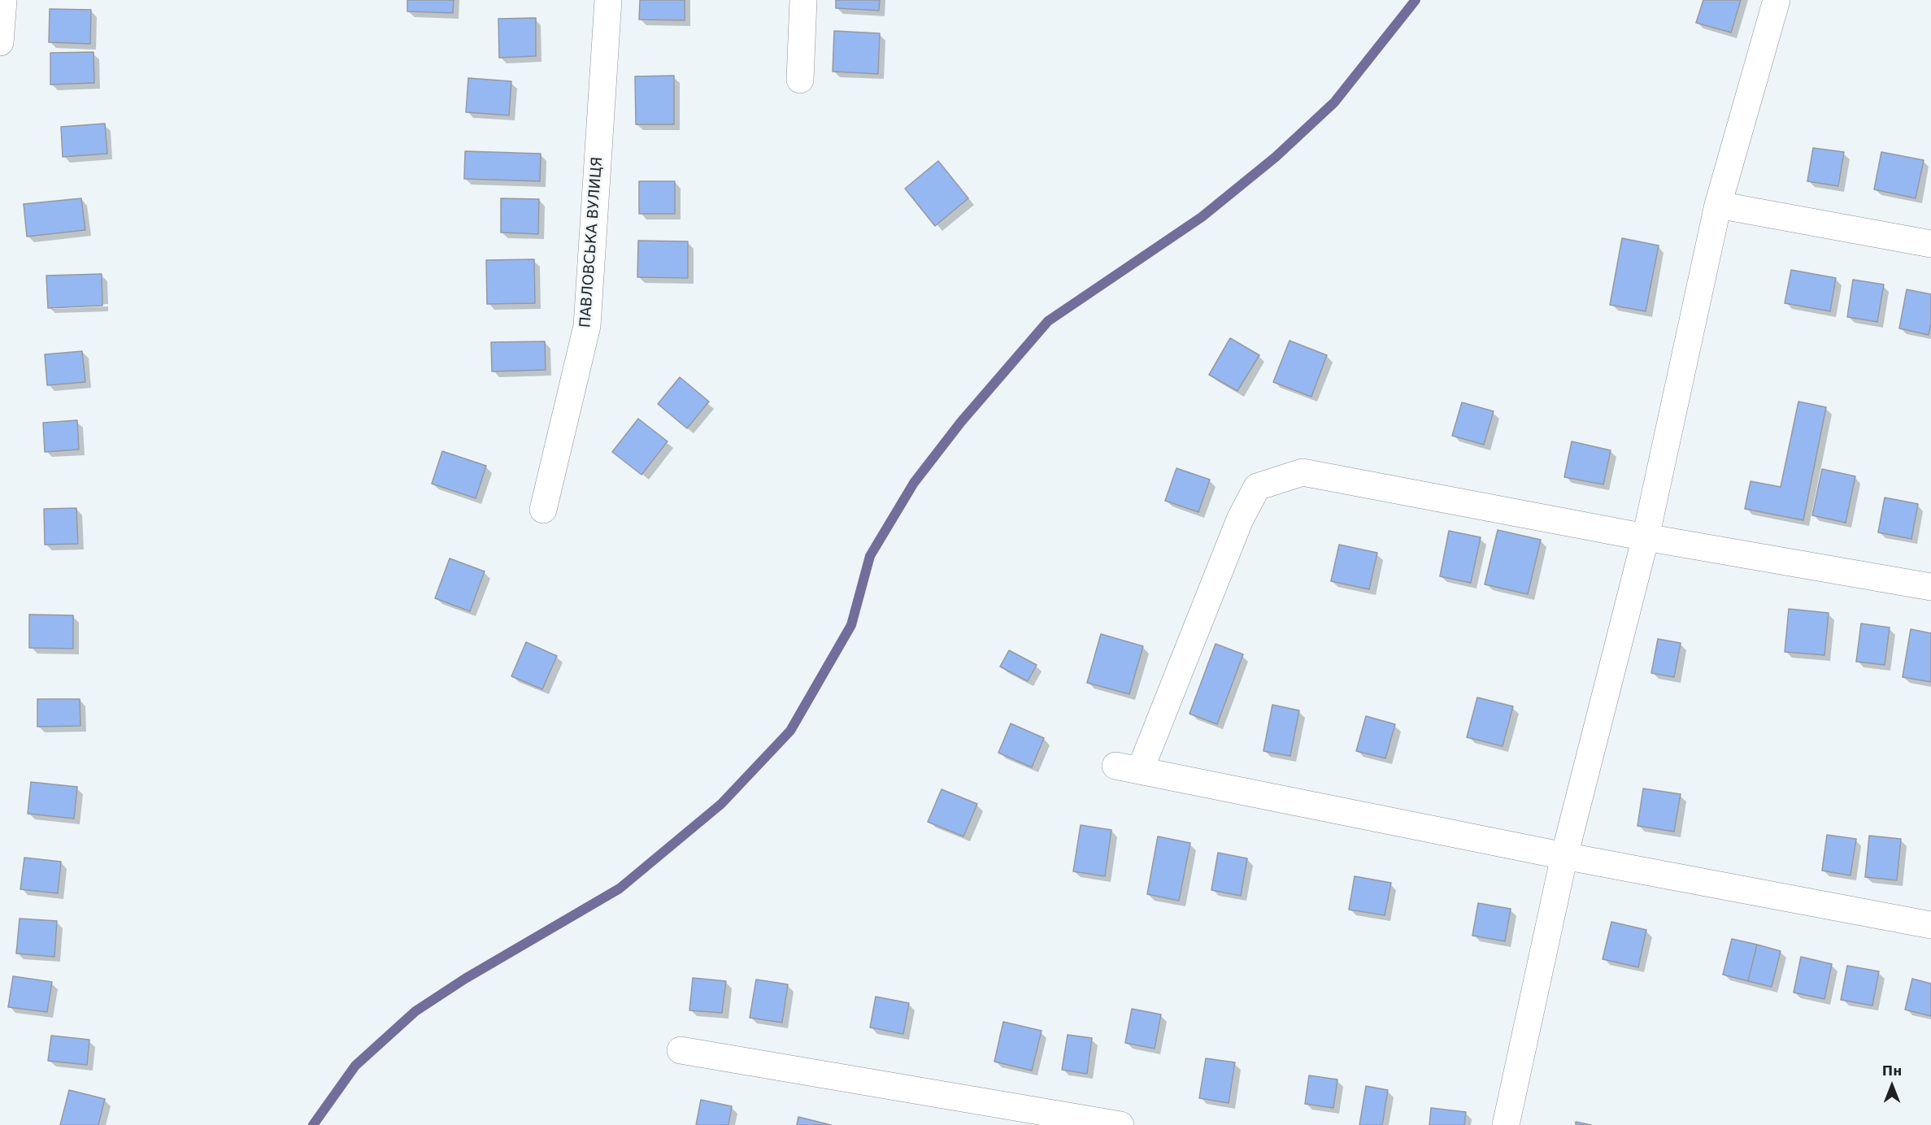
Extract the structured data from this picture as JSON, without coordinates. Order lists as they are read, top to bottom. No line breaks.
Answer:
{"streets":{"street":["ПАВЛОВСЬКА ВУЛИЦЯ"]},"north":"top"}
